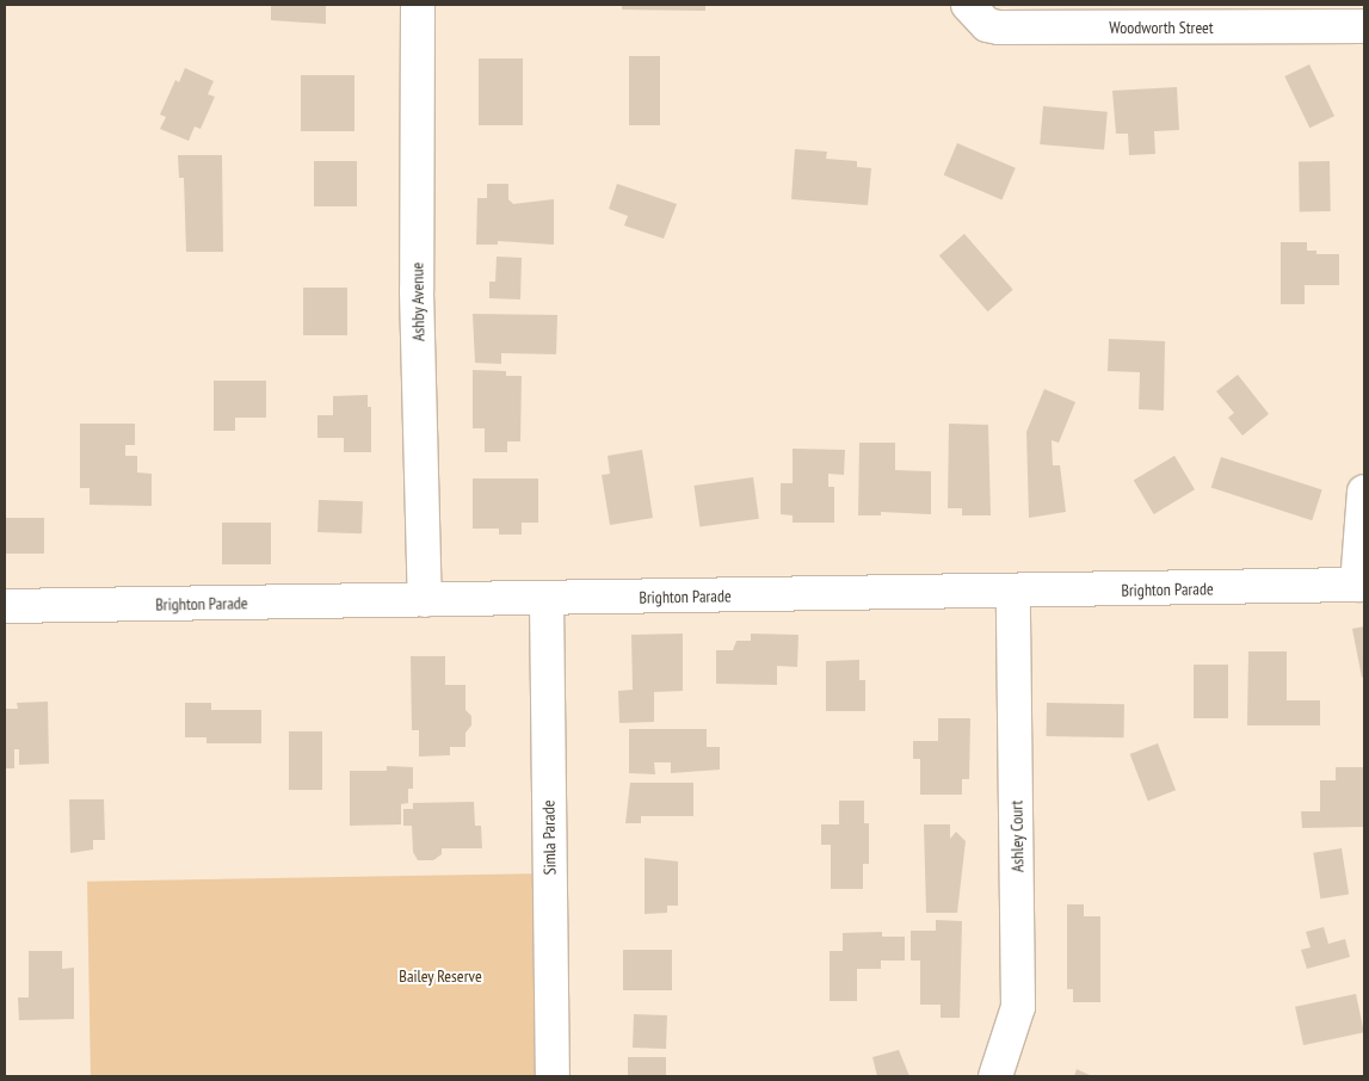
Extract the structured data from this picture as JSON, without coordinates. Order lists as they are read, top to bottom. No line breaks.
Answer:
{"streets":{"street":["Woodworth Street","Ashby Avenue","Brighton Parade","Ashley Court","Simla Parade"]},"crossings":[["Ashby Avenue","Brighton Parade"],["Brighton Parade","Ashley Court"],["Brighton Parade","Simla Parade"]],"parks":["Bailey Reserve"]}
